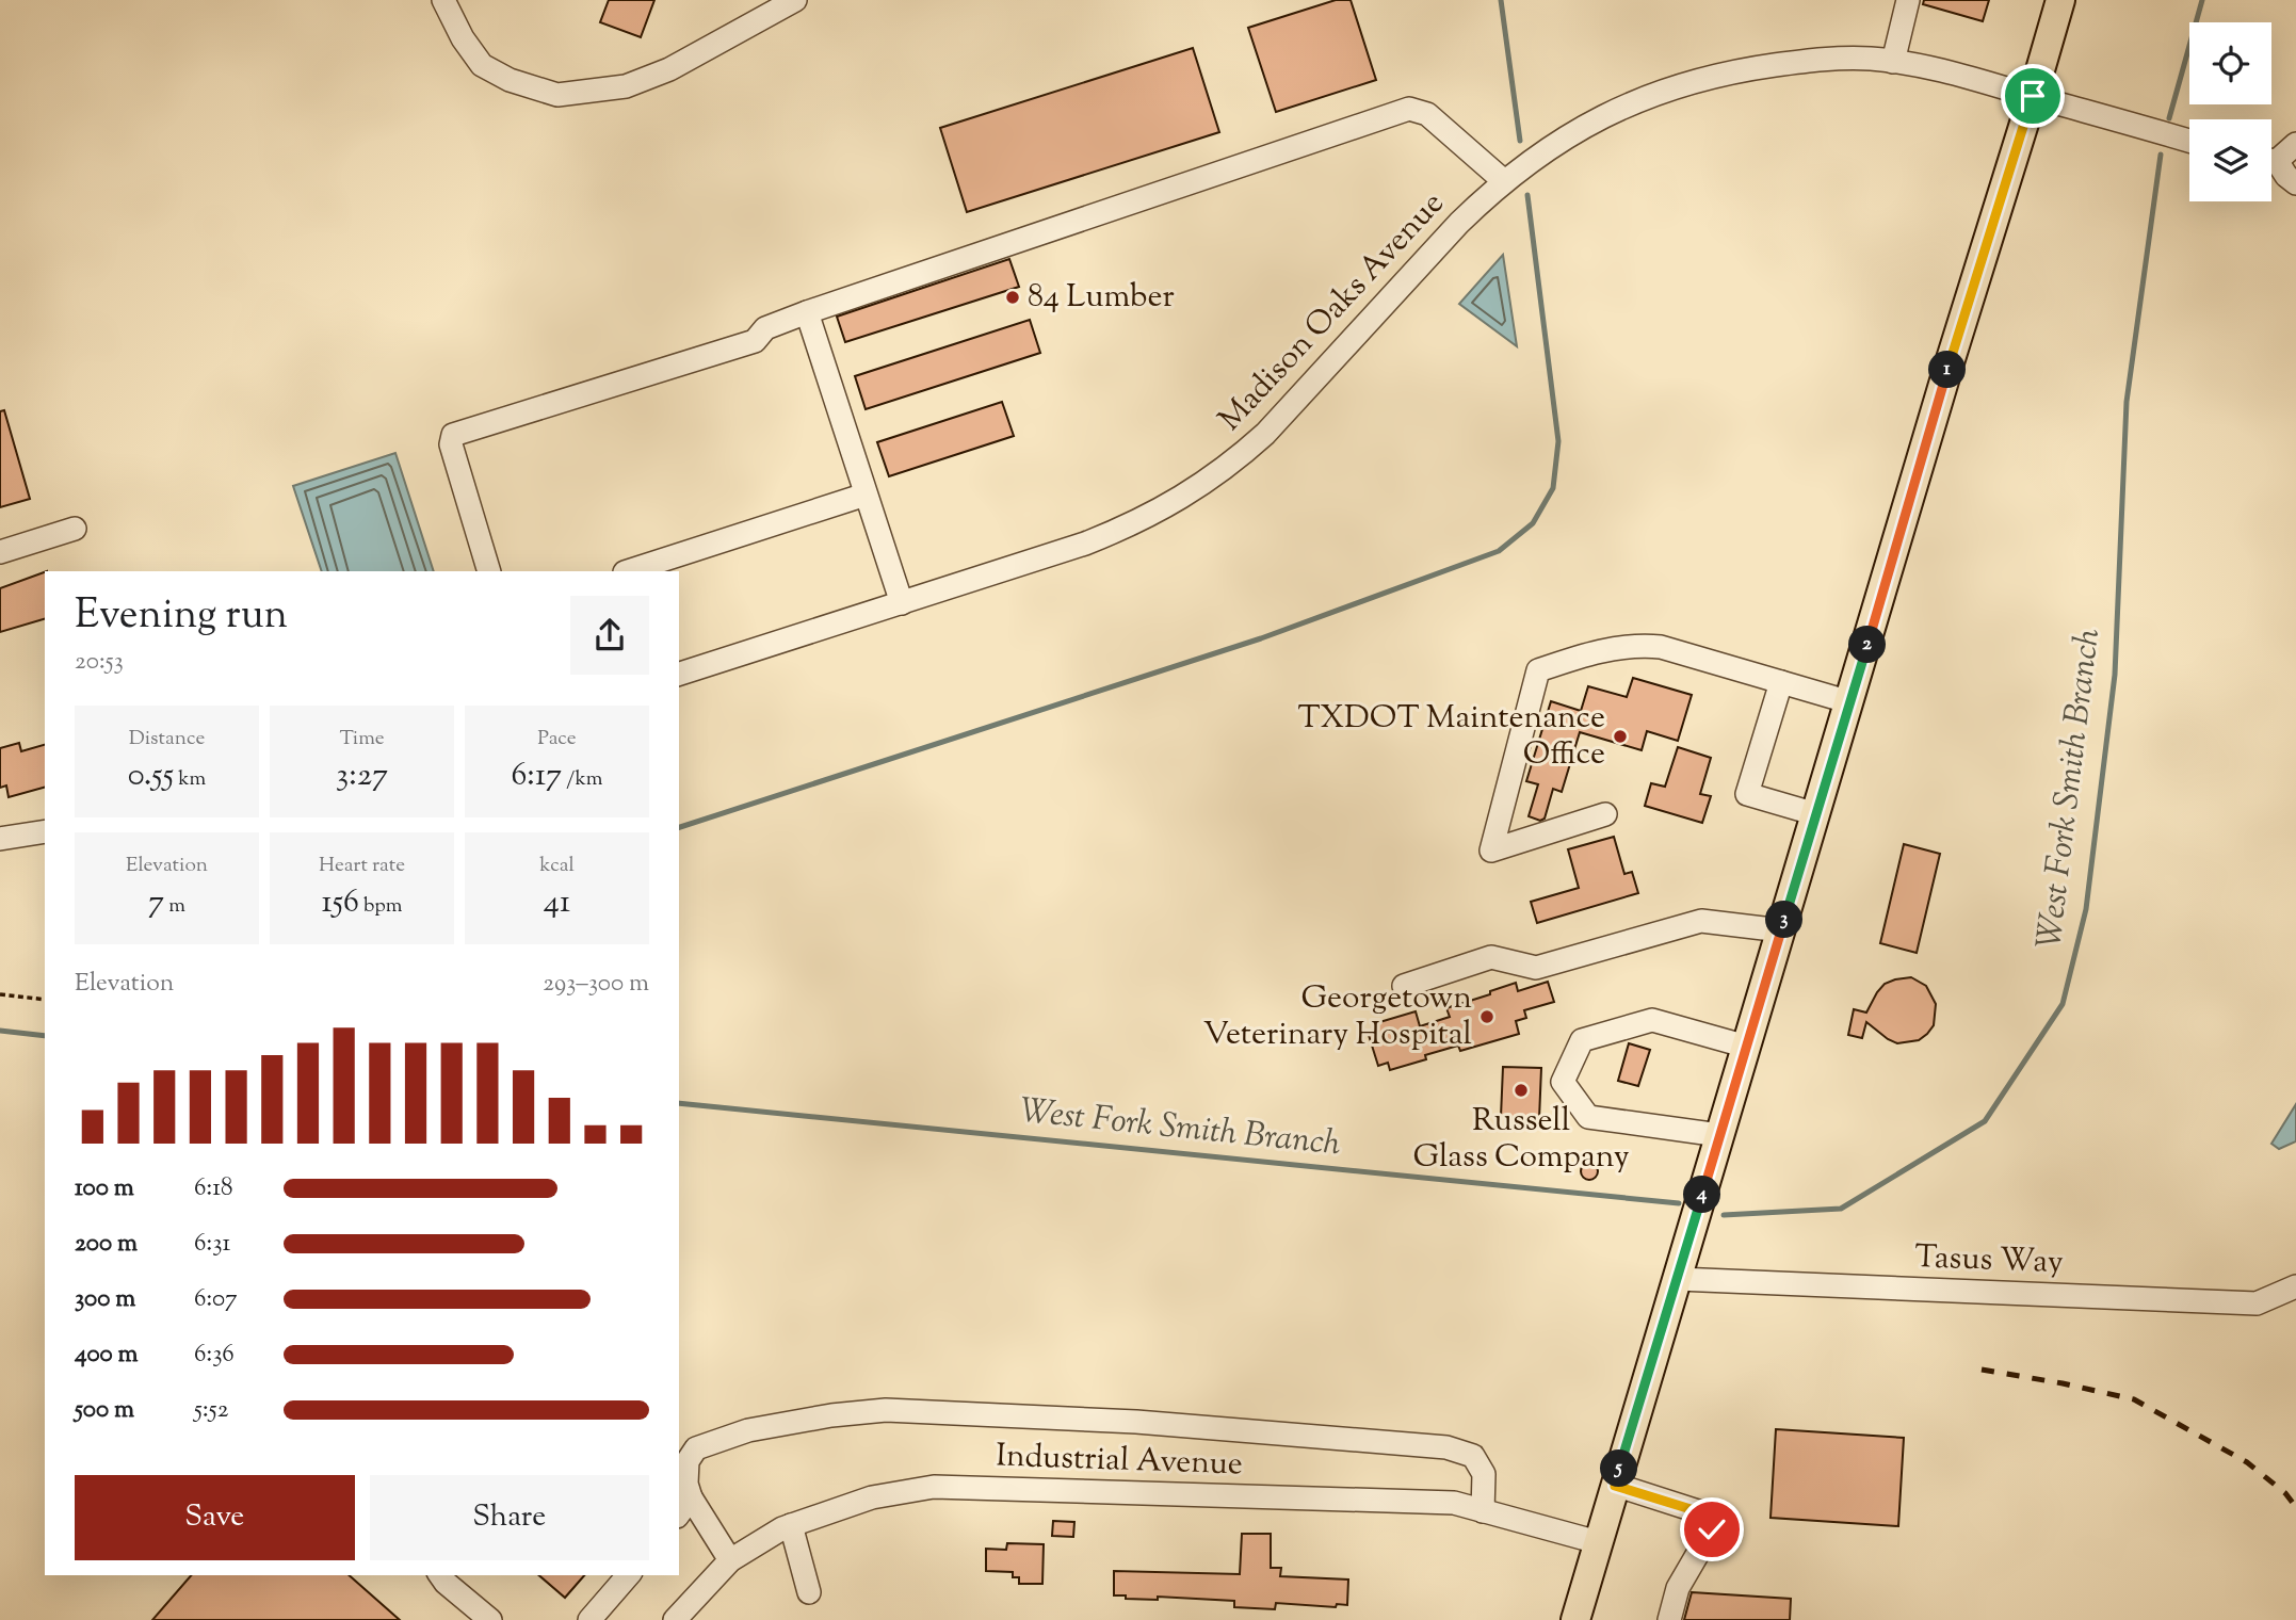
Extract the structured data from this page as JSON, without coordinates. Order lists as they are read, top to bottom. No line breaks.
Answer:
{"streets":{"street":["Madison Oaks Avenue","Tasus Way","Industrial Avenue"]},"water":["West Fork Smith Branch"],"places":["84 Lumber","TXDOT Maintenance Office","Georgetown Veterinary Hospital","Russell Glass Company"],"page":{"pins":["1","2","3","4","5"],"heading":["Evening run","20:53"],"stats":[["Distance","0.55 km"],["Time","3:27"],["Pace","6:17 /km"],["Elevation","7 m"],["Heart rate","156 bpm"],["kcal","41"]],"chart":["Elevation","293–300 m"],"list":[{"name":"100 m","note":"6:18"},{"name":"200 m","note":"6:31"},{"name":"300 m","note":"6:07"},{"name":"400 m","note":"6:36"},{"name":"500 m","note":"5:52"}],"buttons":["Save","Share"]}}
